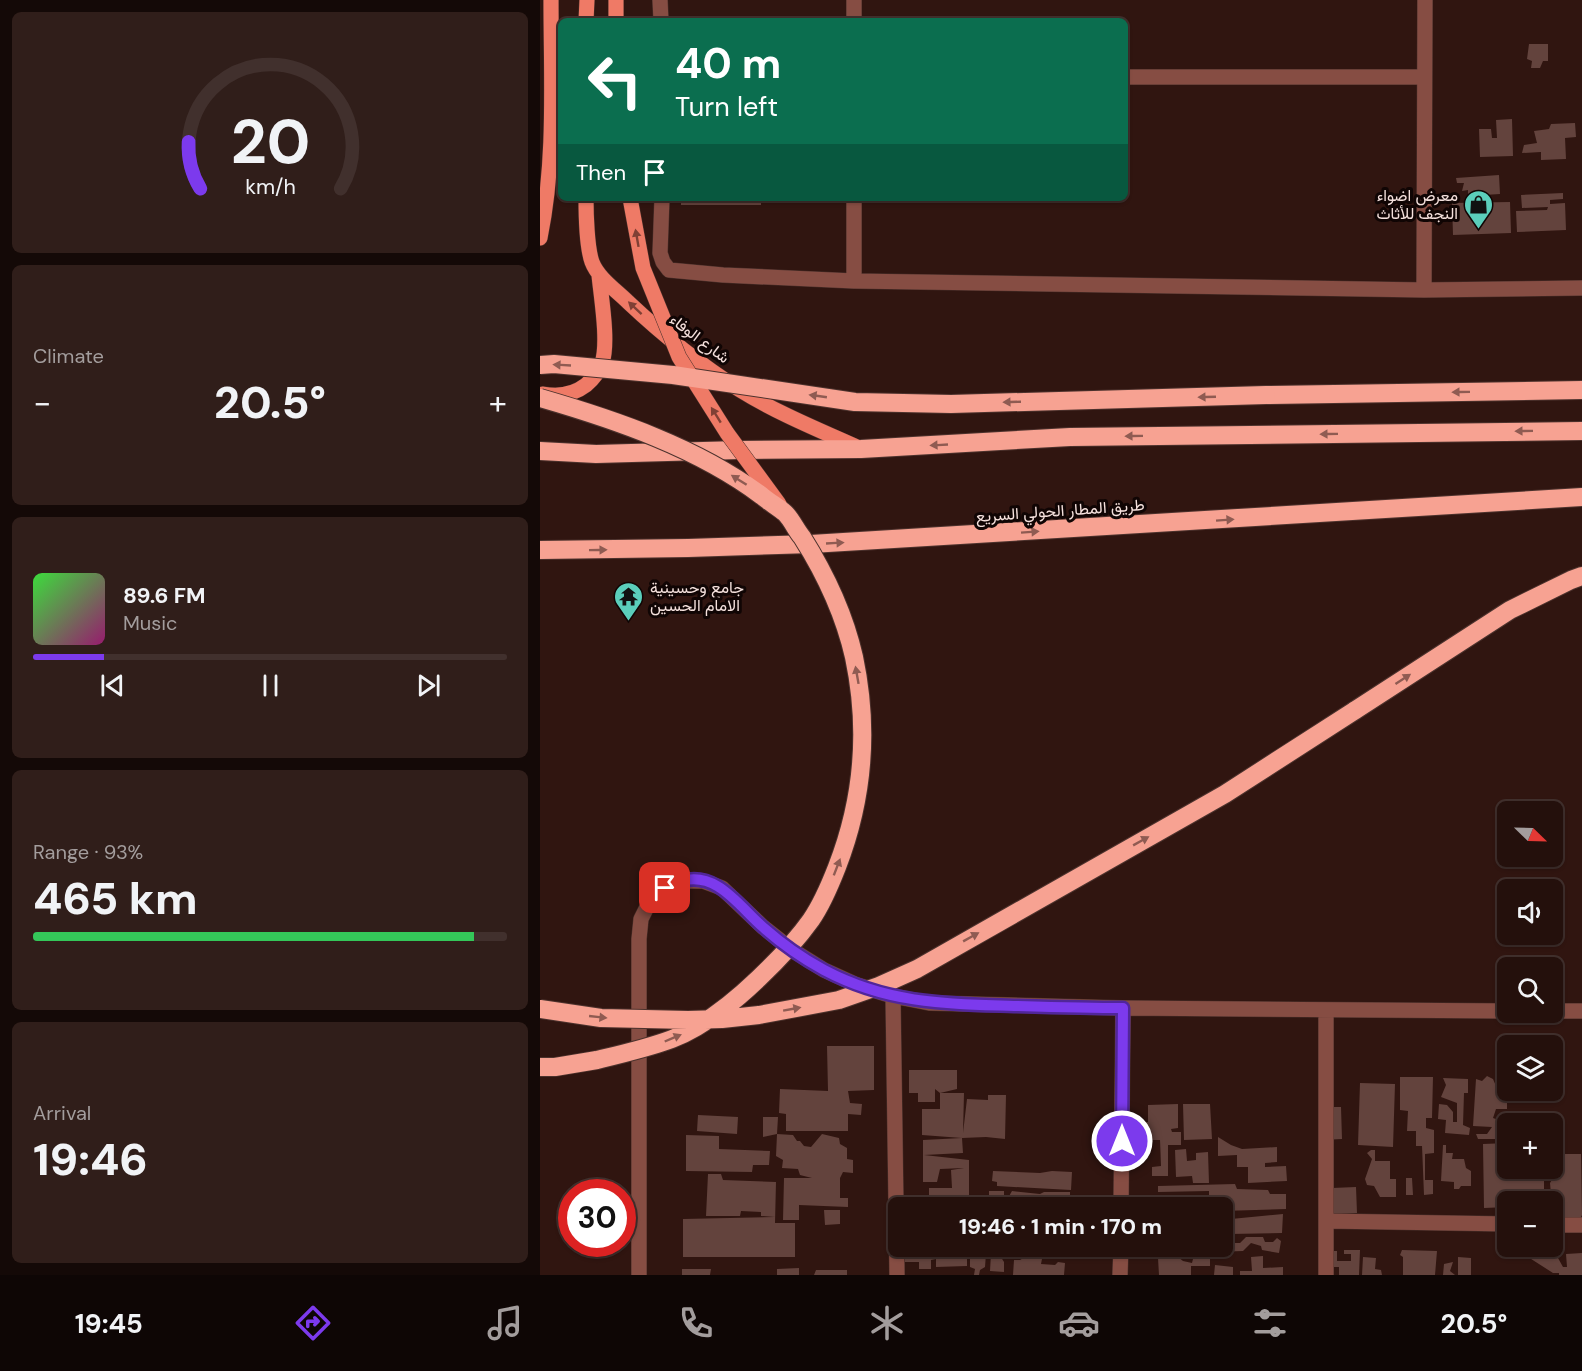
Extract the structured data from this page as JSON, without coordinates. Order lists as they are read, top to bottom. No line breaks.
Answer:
{"streets":{"highway":["طريق المطار الحولي السريع"],"main road":["شارع الوفاء"]},"one_way":["شارع الوفاء"],"places":{"shop":["معرض اضواء النجف للأثاث"],"temple":["جامع وحسينية الامام الحسين"]},"north":"bottom right","page":{"turn":["40 m","Turn left"],"then":"Then","tile":["Climate",["Range · 93%","465 km"],["Arrival","19:46"]],"heat":["−","20.5°","+"],"song":["89.6 FM","Music"],"map_buttons":["+","−"],"limit":"30","trip":"19:46 · 1 min · 170 m","tabs":["19:45","20.5°"],"gauge":["20","km/h"]}}
